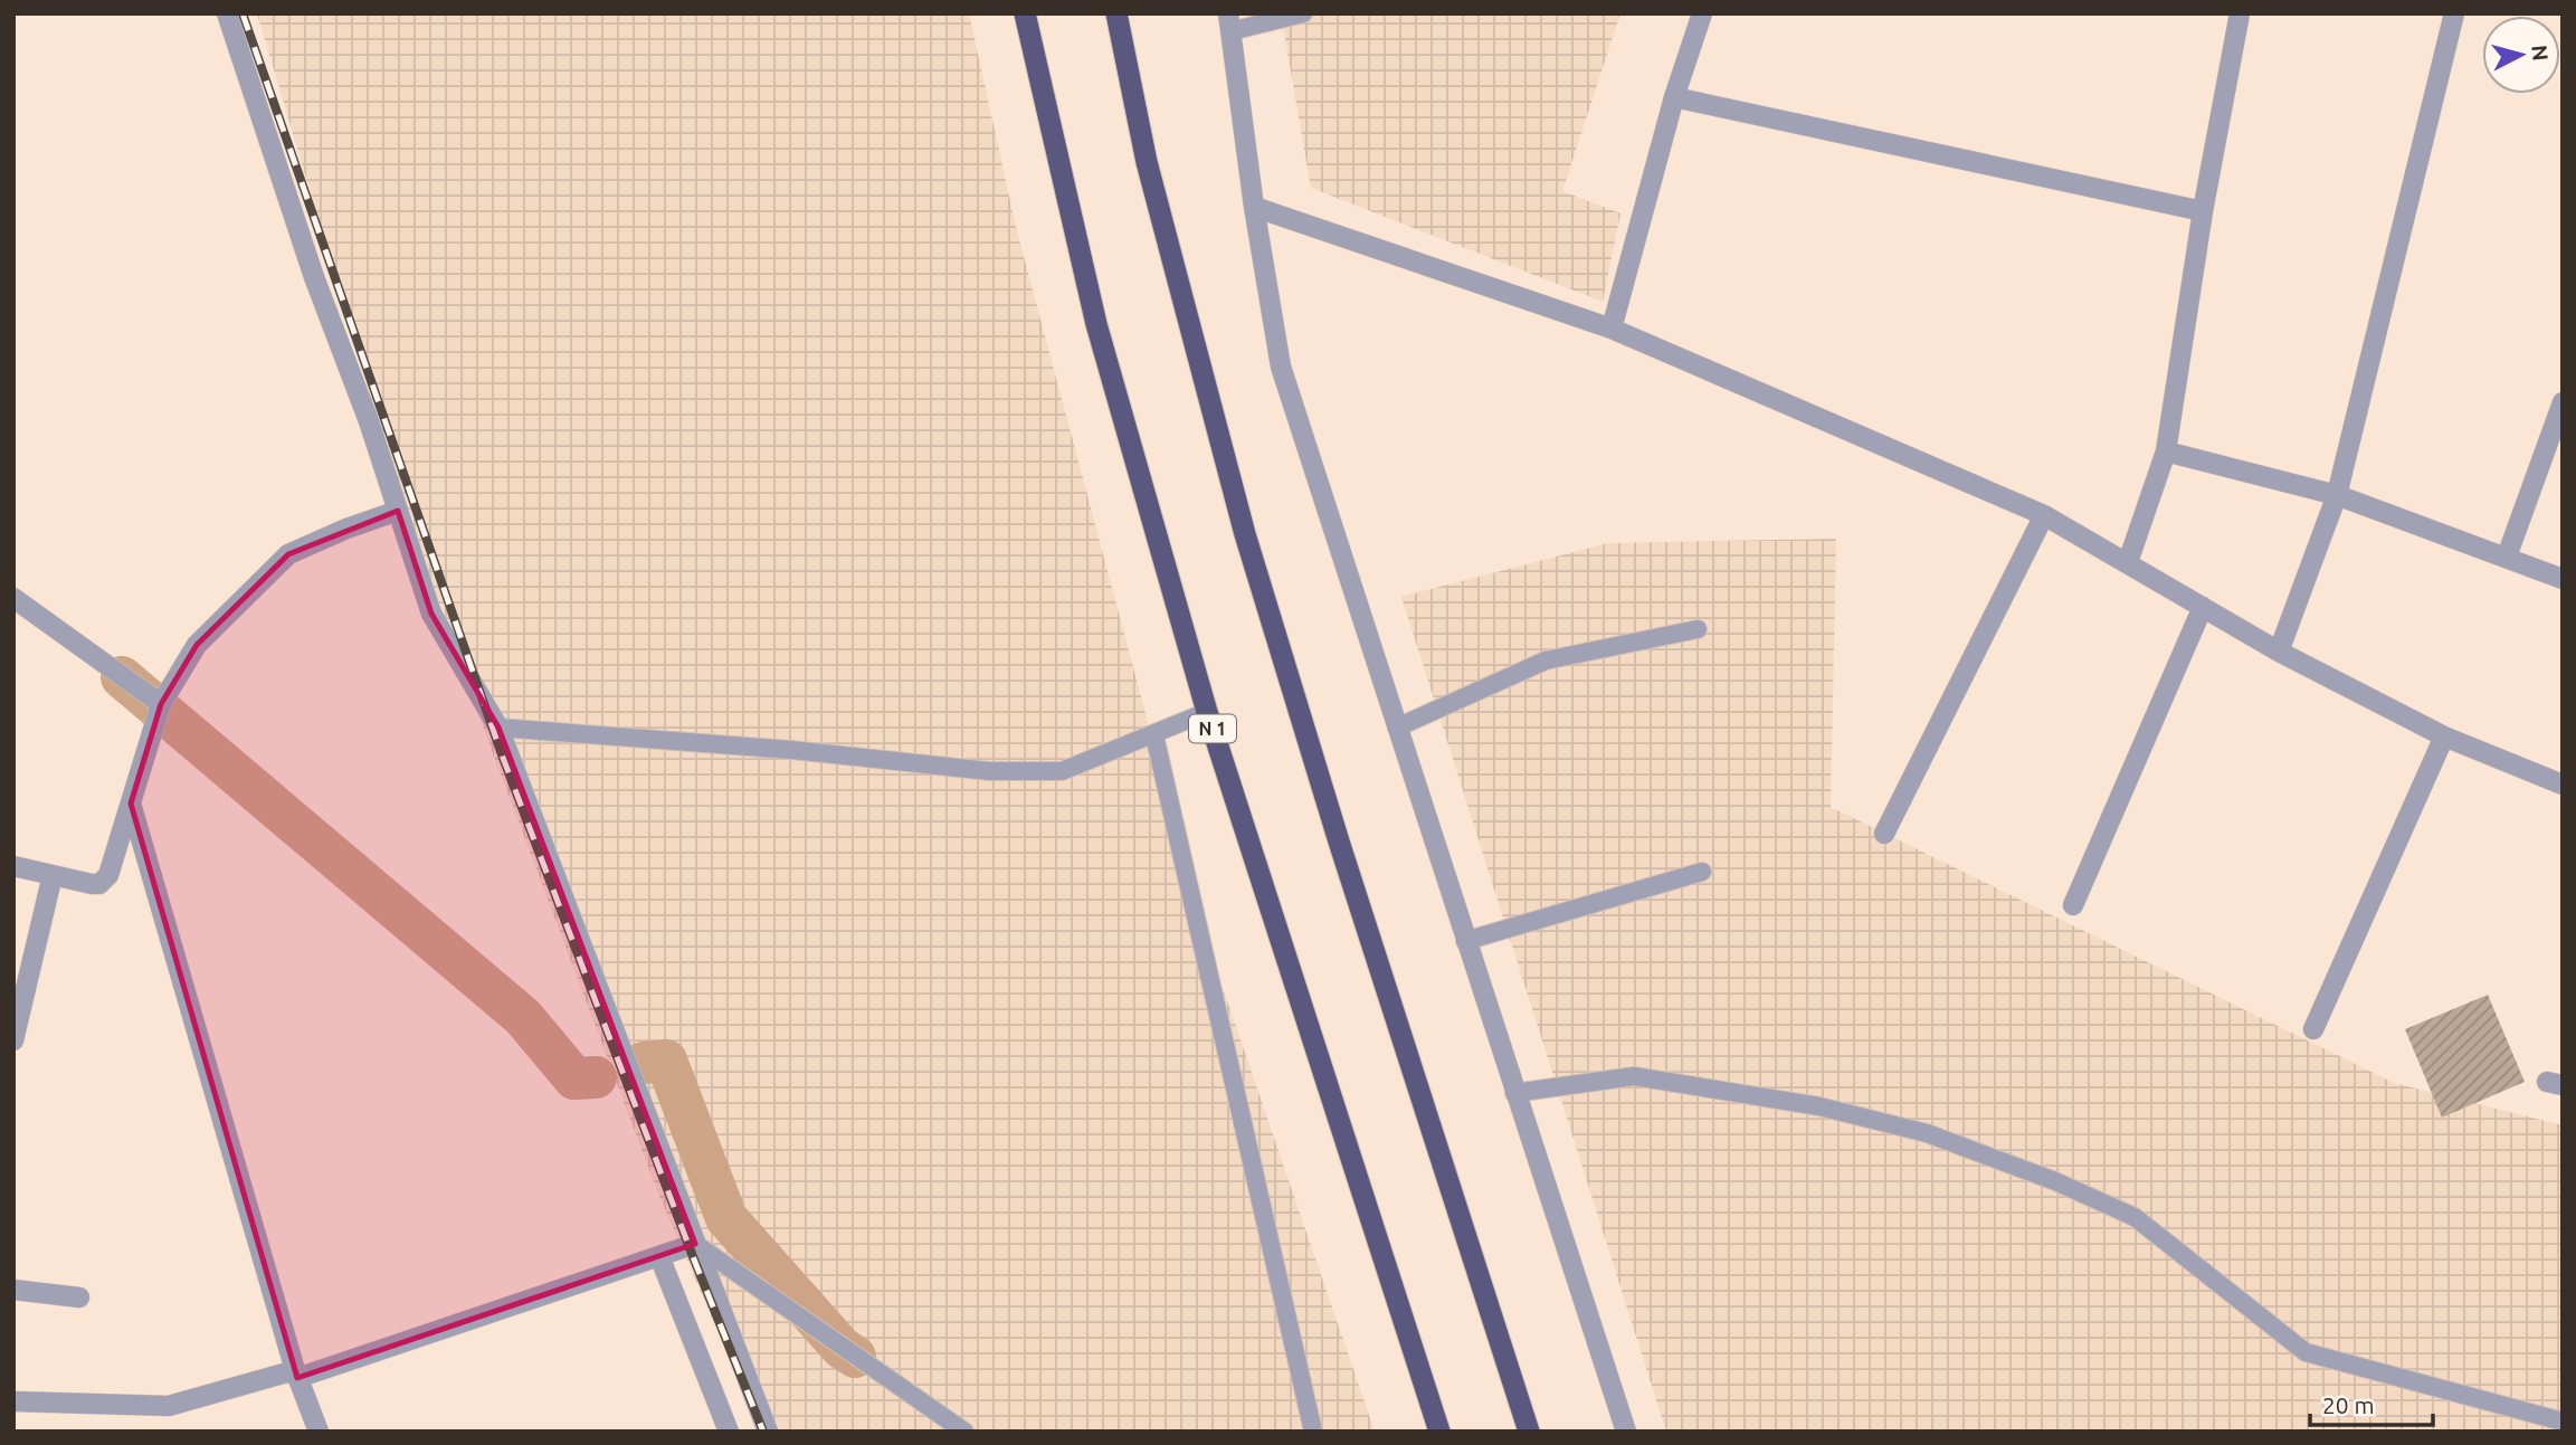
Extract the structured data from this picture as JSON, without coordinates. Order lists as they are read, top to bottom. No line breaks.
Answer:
{"streets":{"highway":["N 1"]},"scale_bar":"20 m","north":"right"}
